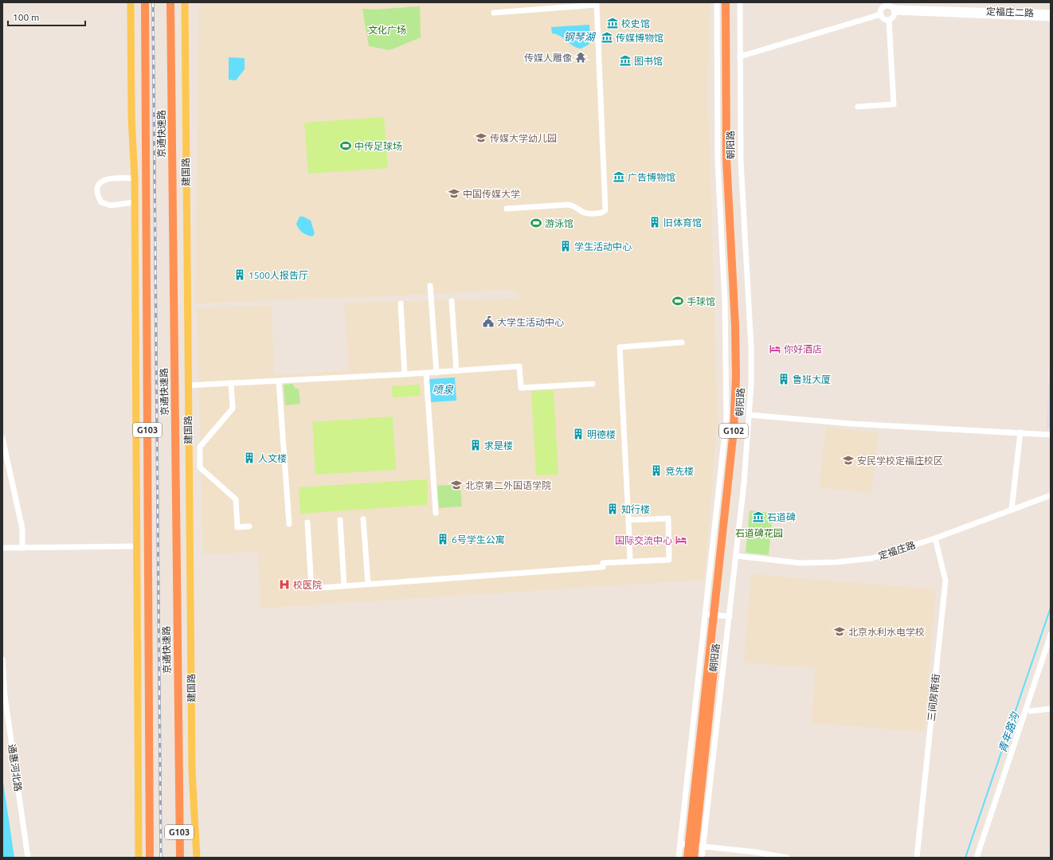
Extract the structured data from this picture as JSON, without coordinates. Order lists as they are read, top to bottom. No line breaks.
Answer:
{"streets":{"highway":["京通快速路","朝阳路","G103","G102"],"main road":["建国路"],"street":["定福庄二路","定福庄路","三间房南街","通惠河北路"]},"crossings":[["朝阳路","定福庄路"],["定福庄路","三间房南街"]],"water":["钢琴湖","喷泉","青年路沟"],"parks":["文化广场","石道碑花园"],"places":{"museum":["校史馆","传媒博物馆","图书馆","广告博物馆","石道碑"],"temple":["传媒人雕像"],"school or university":["传媒大学幼儿园","中国传媒大学","安民学校定福庄校区","北京第二外国语学院","北京水利水电学校"],"sports":["中传足球场","游泳馆","手球馆"],"building":["旧体育馆","学生活动中心","1500人报告厅","鲁班大厦","明德楼","求是楼","人文楼","竞先楼","知行楼","6号学生公寓"],"public building":["大学生活动中心"],"hotel":["你好酒店","国际交流中心"],"hospital":["校医院"]},"scale_bar":"100 m"}
